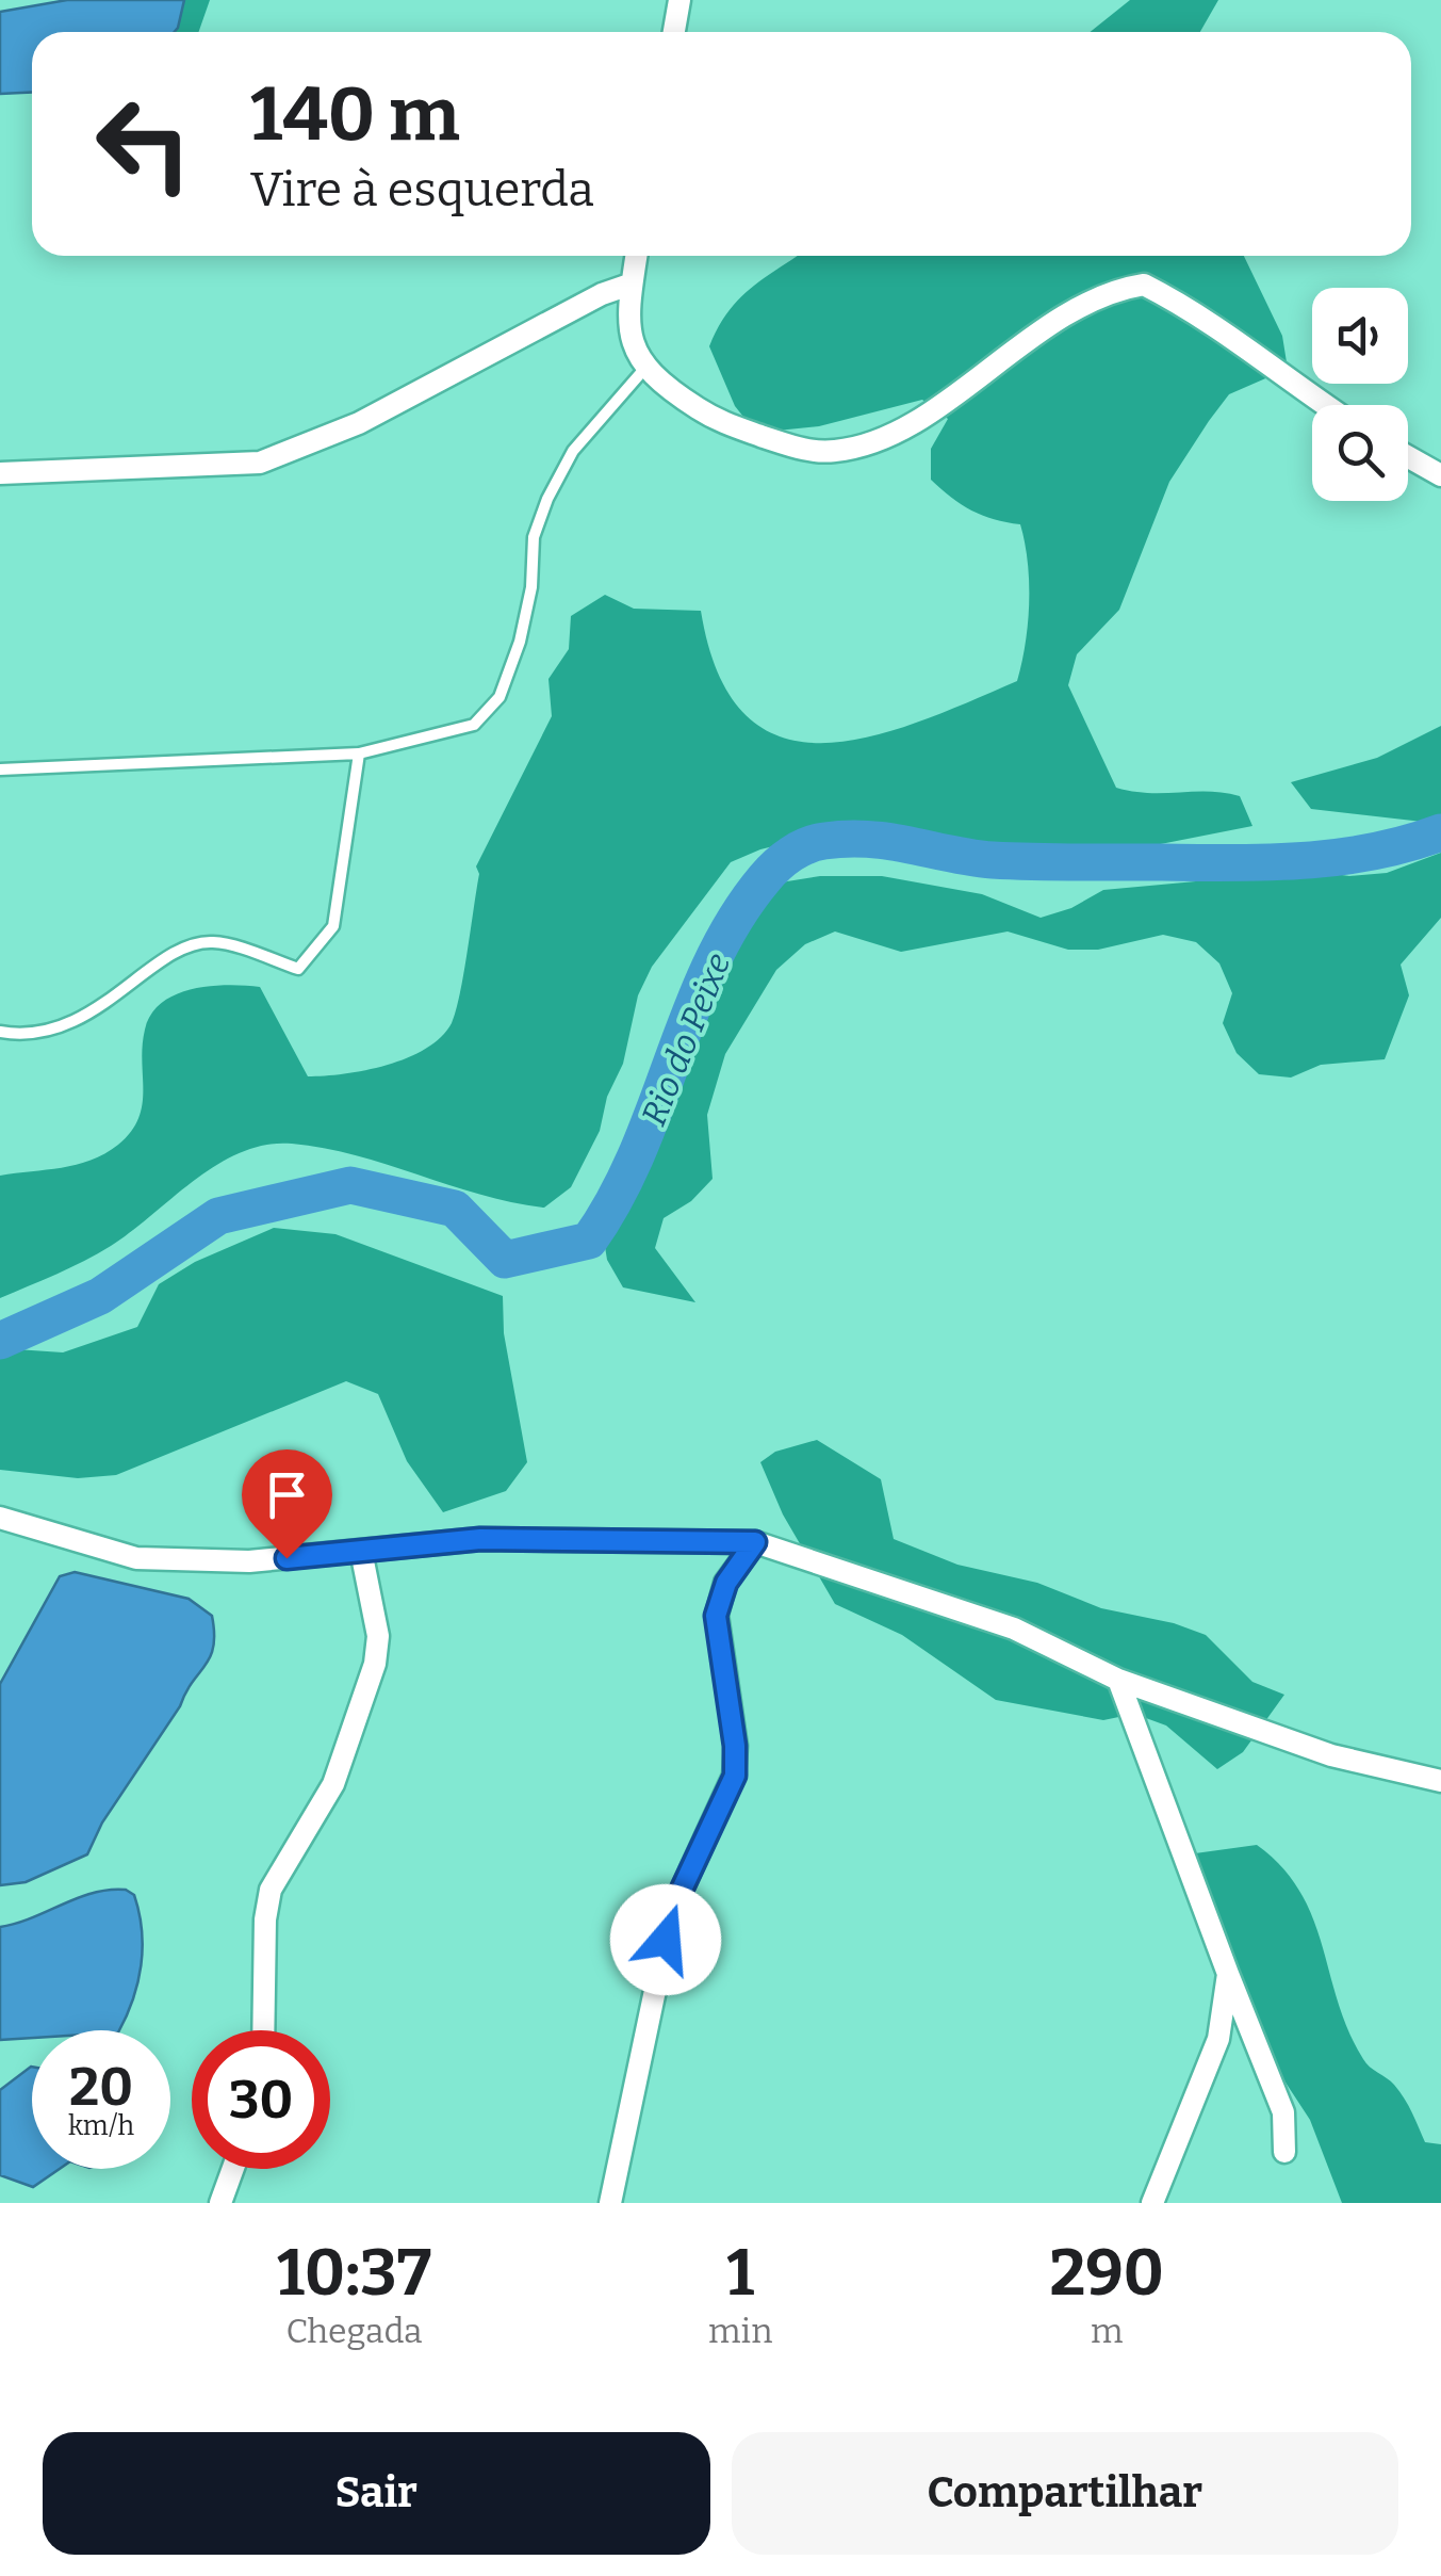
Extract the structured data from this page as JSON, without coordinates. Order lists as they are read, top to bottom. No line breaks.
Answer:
{"water":["Rio do Peixe"],"page":{"turn":["140 m","Vire à esquerda"],"speed":"20 km/h","limit":"30","eta":["10:37","Chegada","1","min","290","m"],"buttons":["Sair","Compartilhar"]}}
